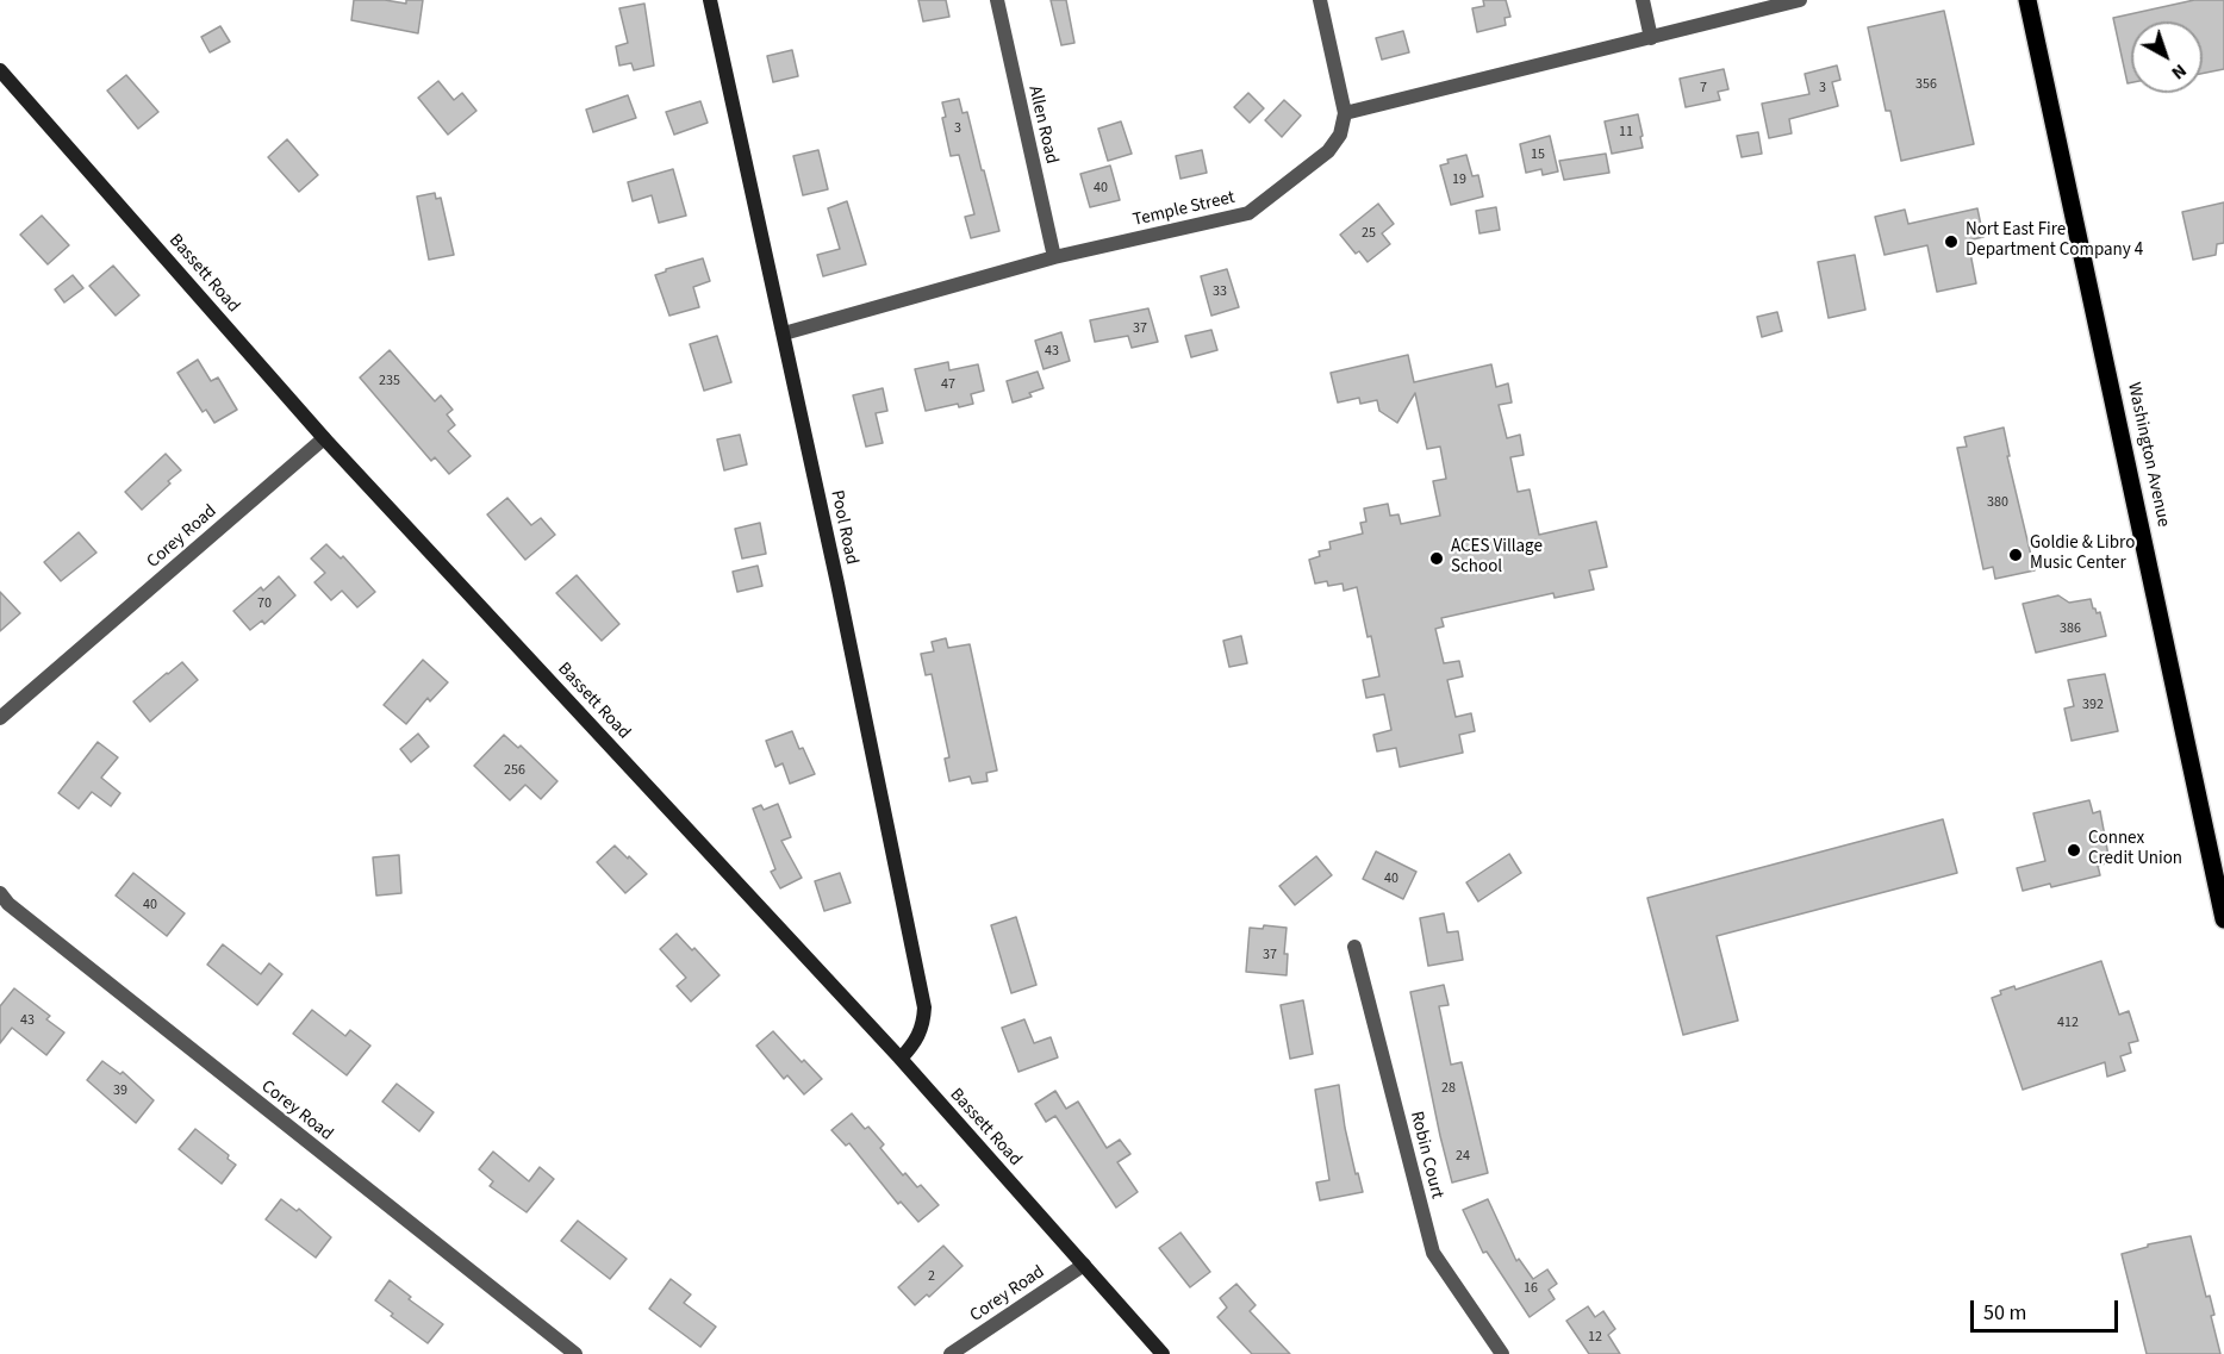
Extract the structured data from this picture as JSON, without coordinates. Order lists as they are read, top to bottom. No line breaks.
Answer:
{"streets":{"main road":["Washington Avenue"],"street":["Allen Road","Temple Street","Bassett Road","Pool Road","Corey Road","Robin Court"]},"crossings":[["Allen Road","Temple Street"],["Temple Street","Pool Road"],["Bassett Road","Pool Road"],["Bassett Road","Corey Road"]],"places":["Nort East Fire Department Company 4","Goldie & Libro Music Center","ACES Village School","Connex Credit Union"],"house_numbers":["356","7","3","3","11","15","19","40","25","33","37","43","235","47","380","70","386","392","256","40","40","37","43","412","28","39","24","2","16","12"],"scale_bar":"50 m","north":"bottom right"}
